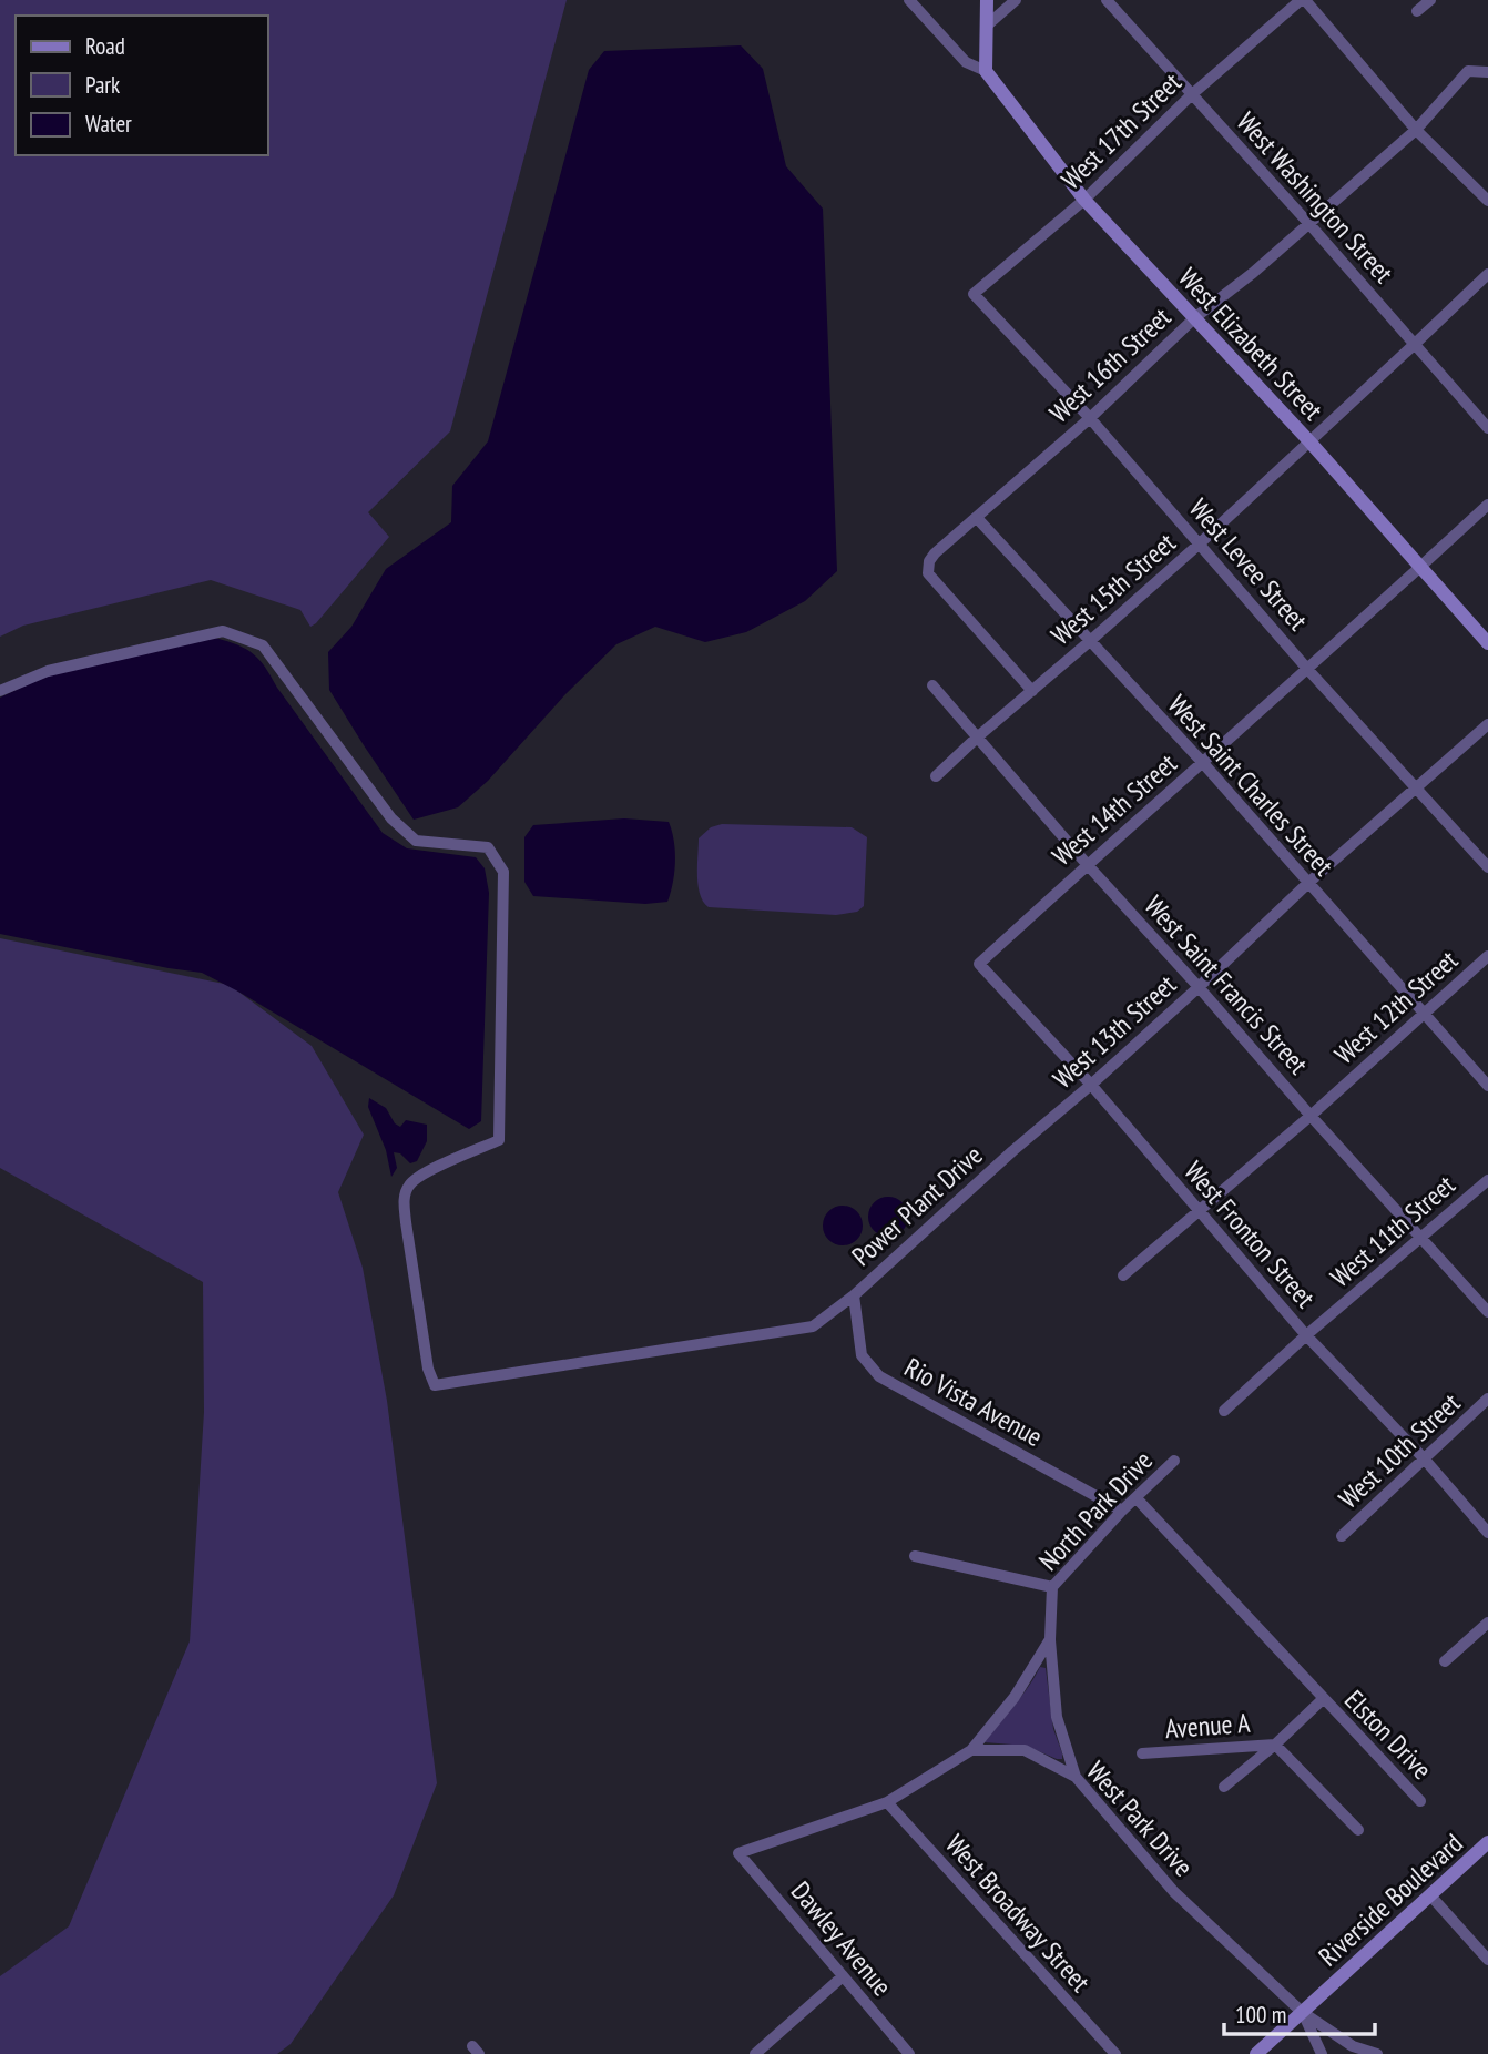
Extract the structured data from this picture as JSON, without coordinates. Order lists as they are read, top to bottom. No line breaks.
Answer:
{"streets":{"street":["West 17th Street","West Washington Street","West Elizabeth Street","West 16th Street","West Levee Street","West 15th Street","West Saint Charles Street","West 14th Street","West Saint Francis Street","West 12th Street","West 13th Street","Power Plant Drive","West 11th Street","West Fronton Street","Rio Vista Avenue","West 10th Street","North Park Drive","Avenue A","Elston Drive","West Park Drive","Riverside Boulevard","West Broadway Street","Dawley Avenue"]},"crossings":[["West 17th Street","West Washington Street"],["West 17th Street","West Elizabeth Street"],["West 17th Street","West Levee Street"],["West Washington Street","West 16th Street"],["West Washington Street","West 15th Street"],["West Elizabeth Street","West 16th Street"],["West Elizabeth Street","West 15th Street"],["West Elizabeth Street","West 14th Street"],["West 16th Street","West Levee Street"],["West 16th Street","West 15th Street"],["West 16th Street","West Saint Charles Street"],["West Levee Street","West 15th Street"],["West Levee Street","West 14th Street"],["West Levee Street","West 13th Street"],["West 15th Street","West Saint Charles Street"],["West 15th Street","West Saint Francis Street"],["West Saint Charles Street","West 14th Street"],["West Saint Charles Street","West 12th Street"],["West Saint Charles Street","West 13th Street"],["West 14th Street","West Saint Francis Street"],["West 14th Street","West Fronton Street"],["West Saint Francis Street","West 12th Street"],["West Saint Francis Street","West 13th Street"],["West Saint Francis Street","West 11th Street"],["West 12th Street","West Fronton Street"],["West 13th Street","Power Plant Drive"],["West 13th Street","West Fronton Street"],["Power Plant Drive","Rio Vista Avenue"],["West 11th Street","West Fronton Street"],["West Fronton Street","West 10th Street"],["Rio Vista Avenue","North Park Drive"],["North Park Drive","West Park Drive"],["Avenue A","Elston Drive"],["West Park Drive","Riverside Boulevard"],["West Broadway Street","Dawley Avenue"]],"legend":["Road","Park","Water"],"scale_bar":"100 m"}
